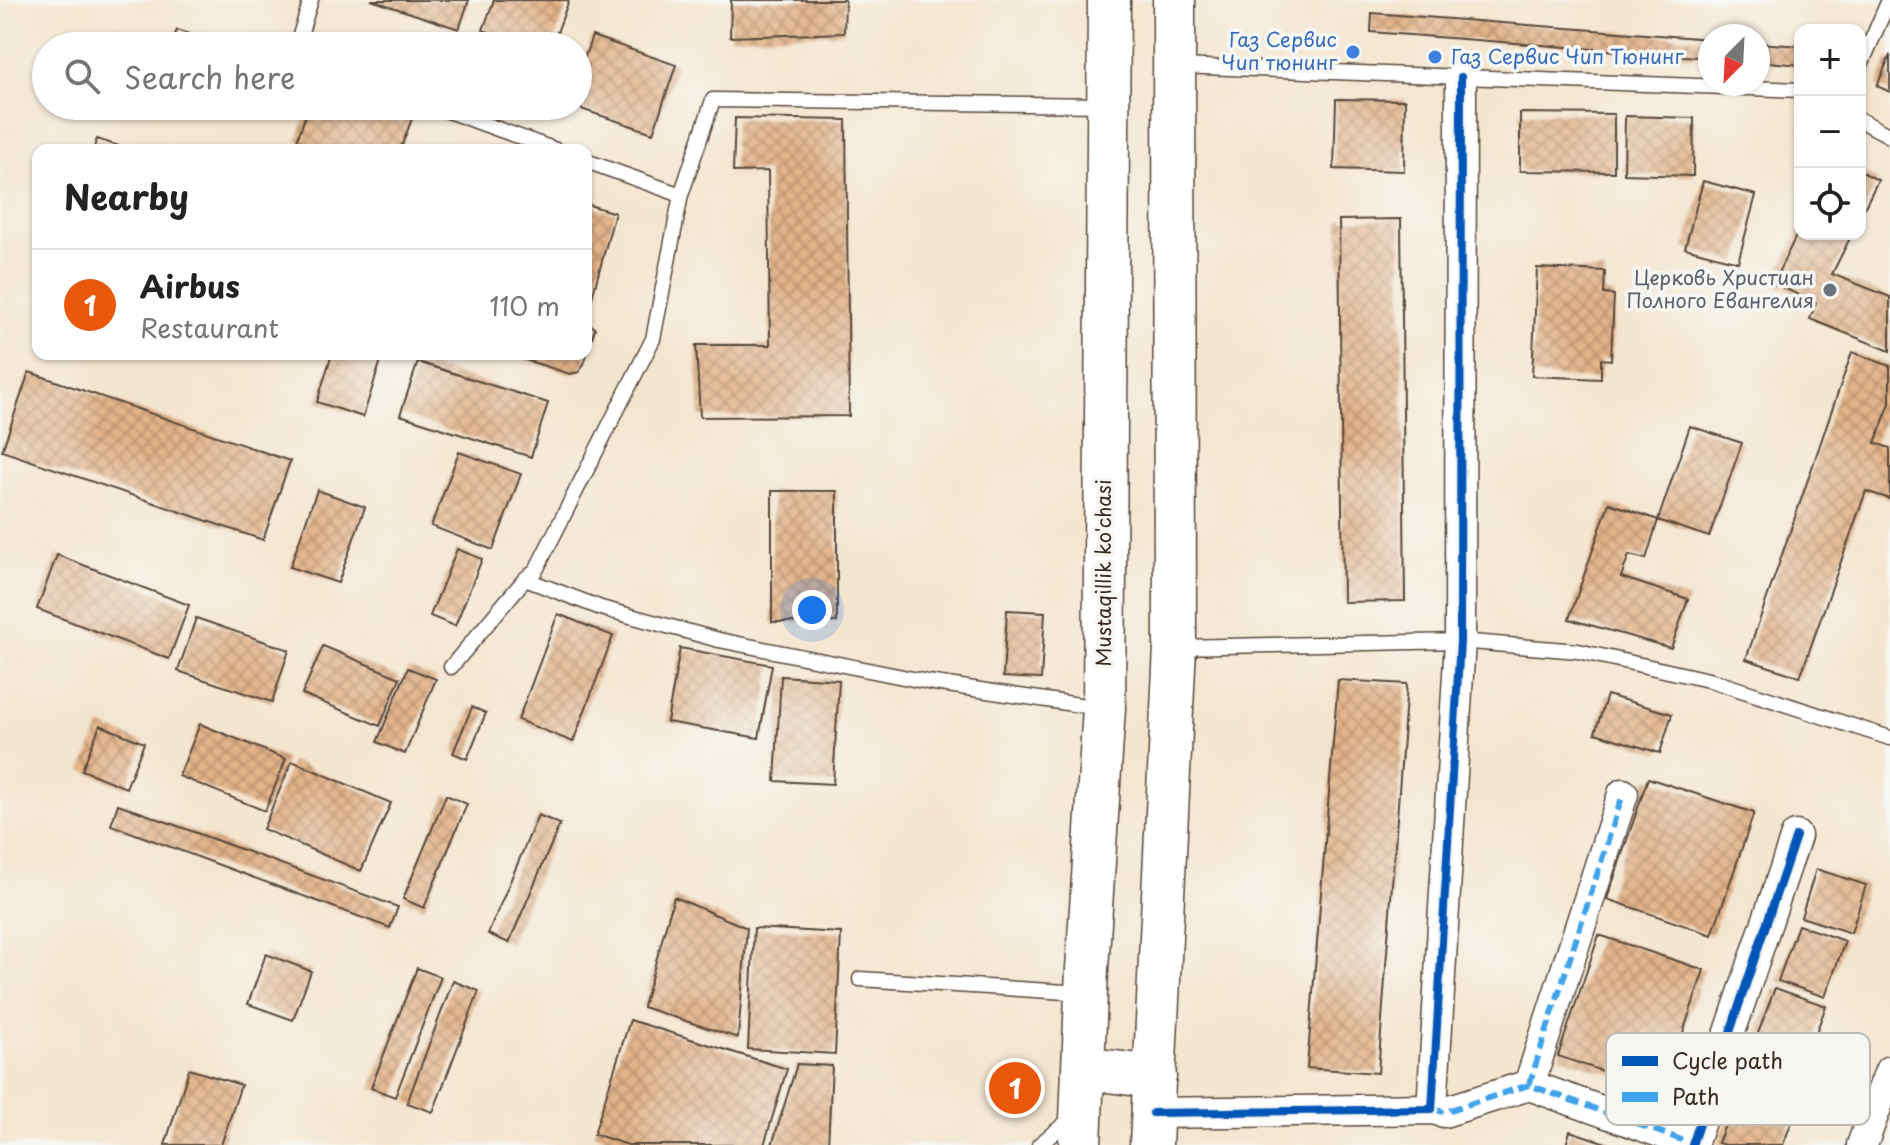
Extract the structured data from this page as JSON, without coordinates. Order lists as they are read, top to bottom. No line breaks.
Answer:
{"streets":{"main road":["Mustaqillik ko'chasi"]},"places":["Газ Сервис Чип тюнинг","Газ Сервис Чип Тюнинг","Церковь Христиан Полного Евангелия"],"legend":["Cycle path","Path"],"north":"bottom left","page":{"map_buttons":["+","−"],"search":"Search here","heading":"Nearby","list":[{"mark":"1","name":"Airbus","note":"Restaurant","value":"110 m"}],"pins":"1"}}
